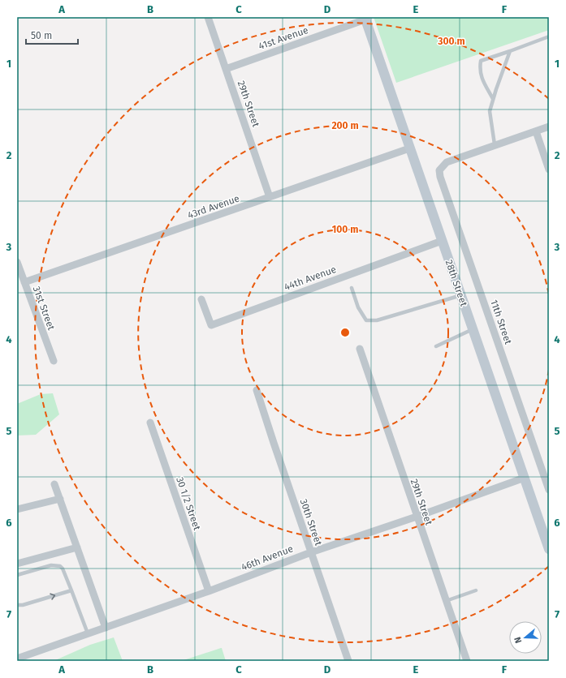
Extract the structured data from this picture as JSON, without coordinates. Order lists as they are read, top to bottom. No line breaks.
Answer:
{"streets":{"main road":["28th Street"],"street":["41st Avenue","29th Street","43rd Avenue","44th Avenue","31st Street","11th Street","30 1/2 Street","30th Street","46th Avenue"]},"crossings":[["41st Avenue","29th Street"],["41st Avenue","28th Street"],["29th Street","43rd Avenue"],["29th Street","46th Avenue"],["43rd Avenue","28th Street"],["43rd Avenue","31st Street"],["44th Avenue","28th Street"],["28th Street","46th Avenue"],["30 1/2 Street","46th Avenue"],["30th Street","46th Avenue"]],"scale_bar":"50 m","north":"left","grid":{"columns":["A","B","C","D","E","F"],"rows":["1","2","3","4","5","6","7"]},"rings":["300 m","200 m","100 m"]}
